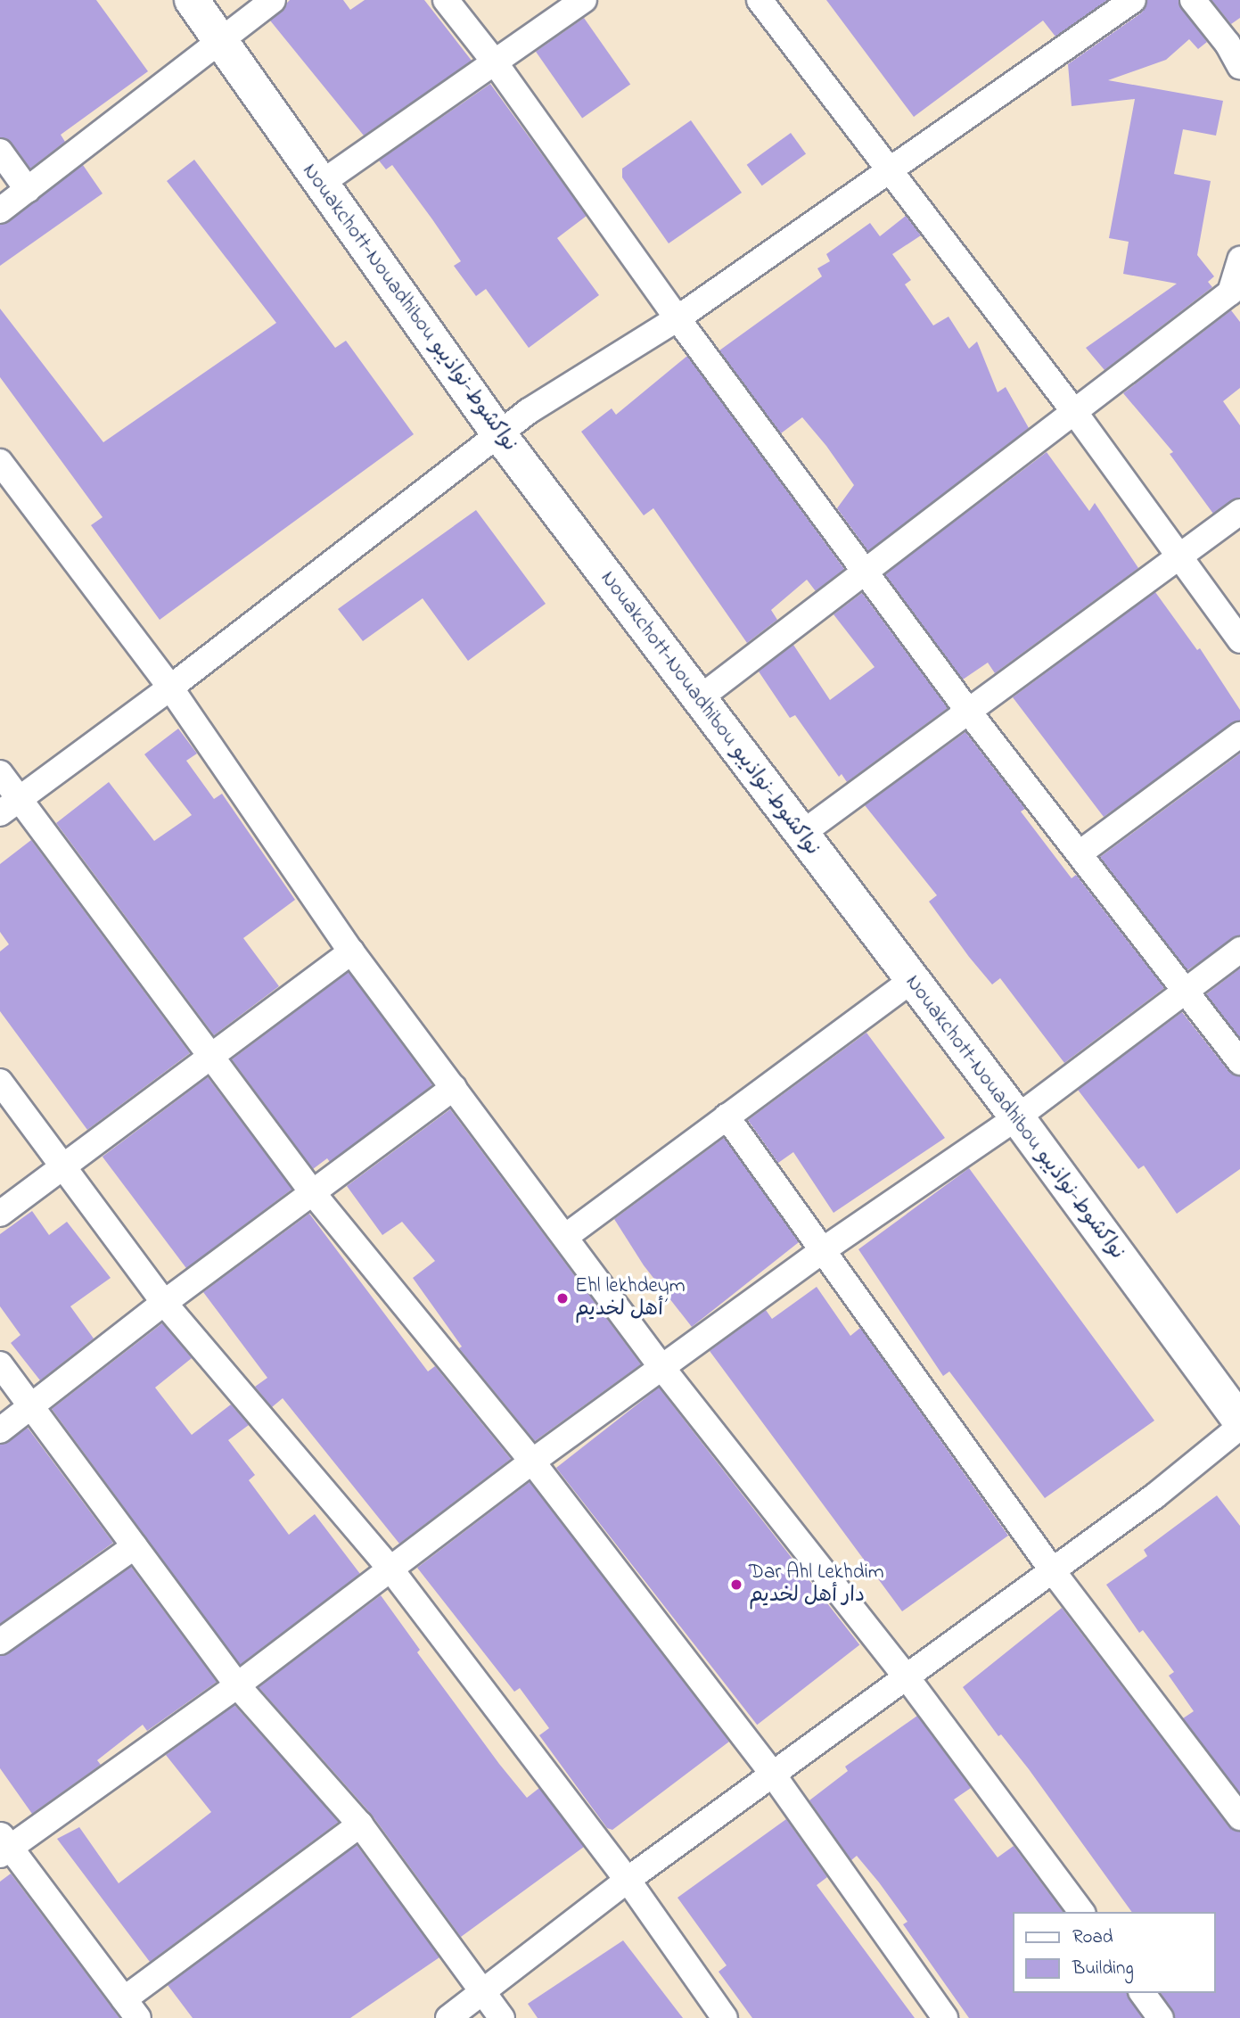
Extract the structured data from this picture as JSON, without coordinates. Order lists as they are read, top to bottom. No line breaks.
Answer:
{"streets":{"highway":["Nouakchott-Nouadhibou نواكشوط-نواذيبو"]},"places":["Ehl lekhdeym أهل لخديم","Dar Ahl Lekhdim دار أهل لخديم"],"legend":["Road","Building"]}
